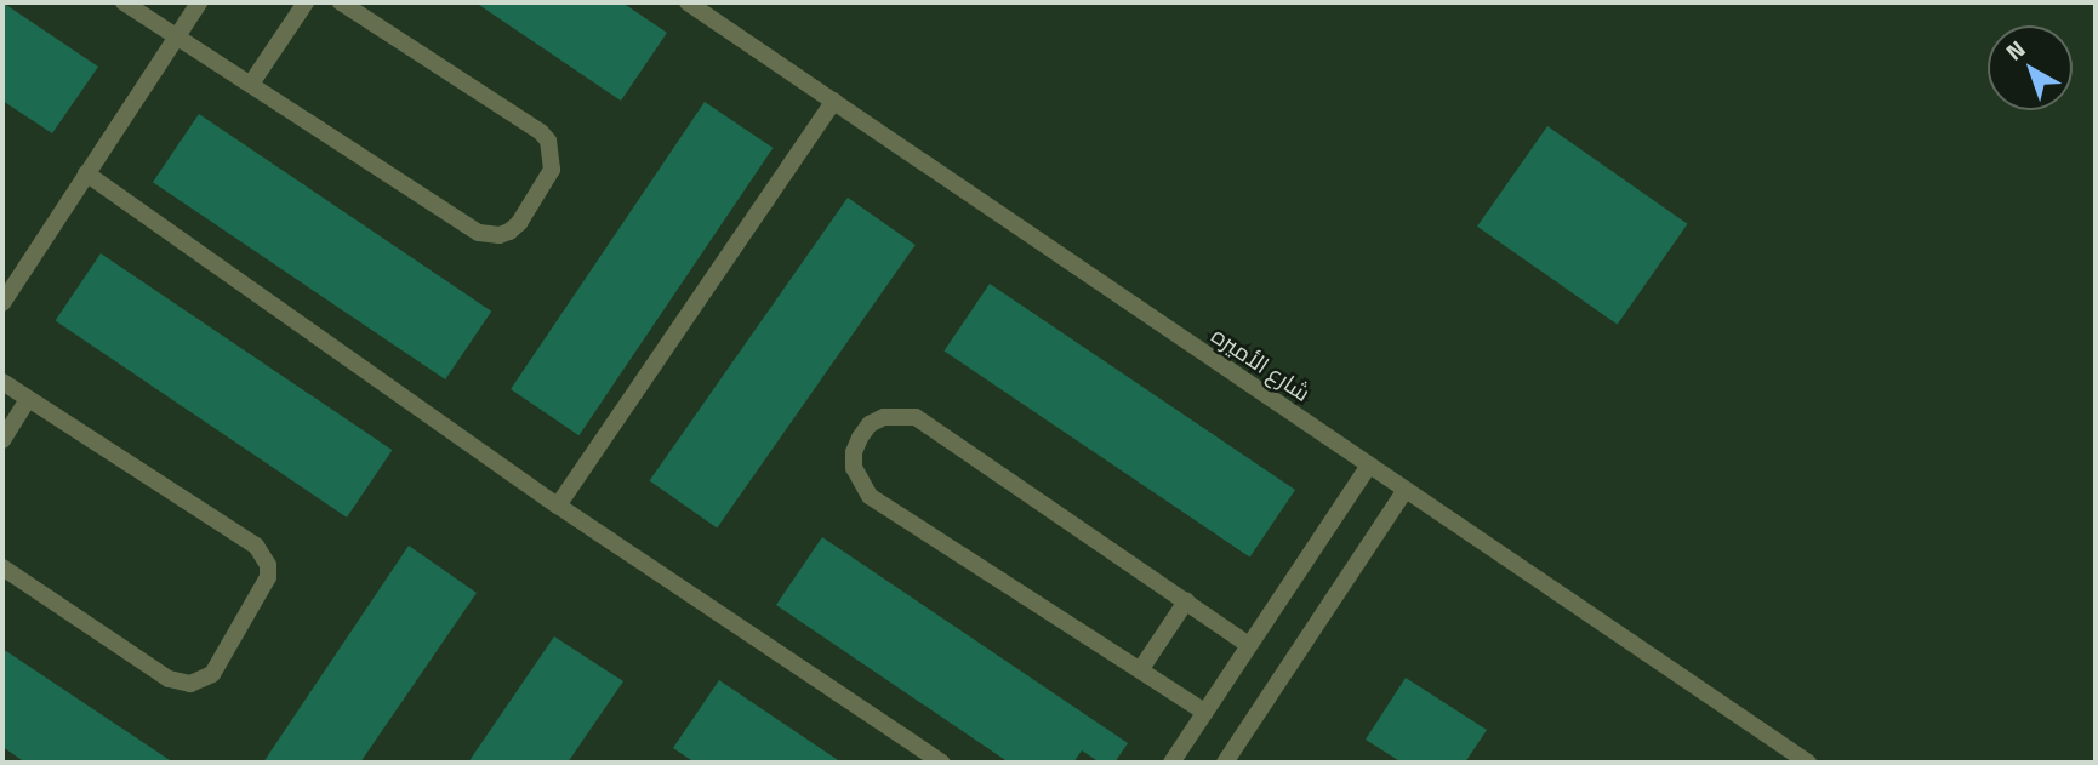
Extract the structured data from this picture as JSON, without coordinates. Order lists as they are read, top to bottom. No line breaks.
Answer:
{"streets":{"street":["شارع الأميره"]},"north":"top left"}
